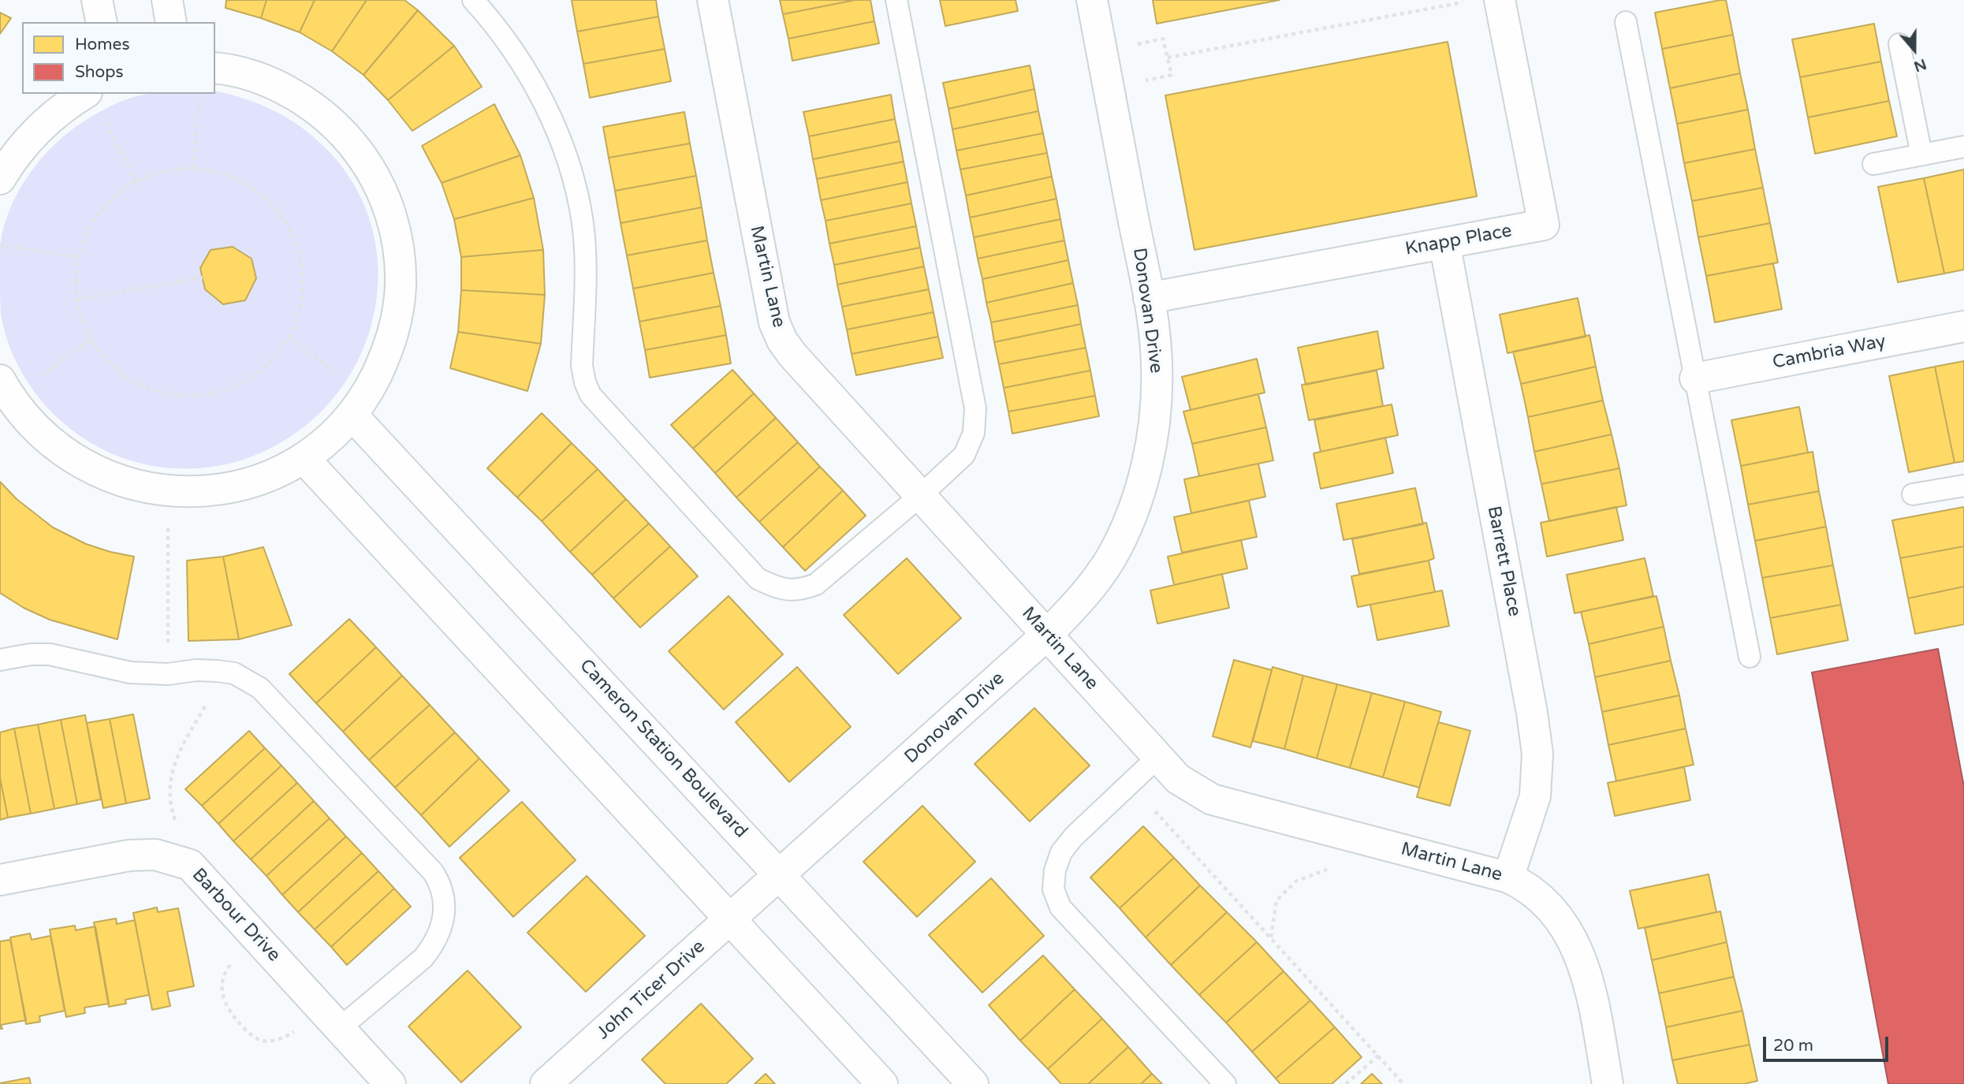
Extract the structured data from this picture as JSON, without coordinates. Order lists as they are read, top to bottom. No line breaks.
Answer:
{"streets":{"street":["Knapp Place","Martin Lane","Donovan Drive","Cambria Way","Barrett Place","Cameron Station Boulevard","Barbour Drive","John Ticer Drive"]},"crossings":[["Knapp Place","Donovan Drive"],["Knapp Place","Barrett Place"],["Martin Lane","Donovan Drive"],["Martin Lane","Barrett Place"],["Donovan Drive","Cameron Station Boulevard"],["Donovan Drive","John Ticer Drive"]],"legend":["Homes","Shops"],"scale_bar":"20 m","north":"bottom"}
